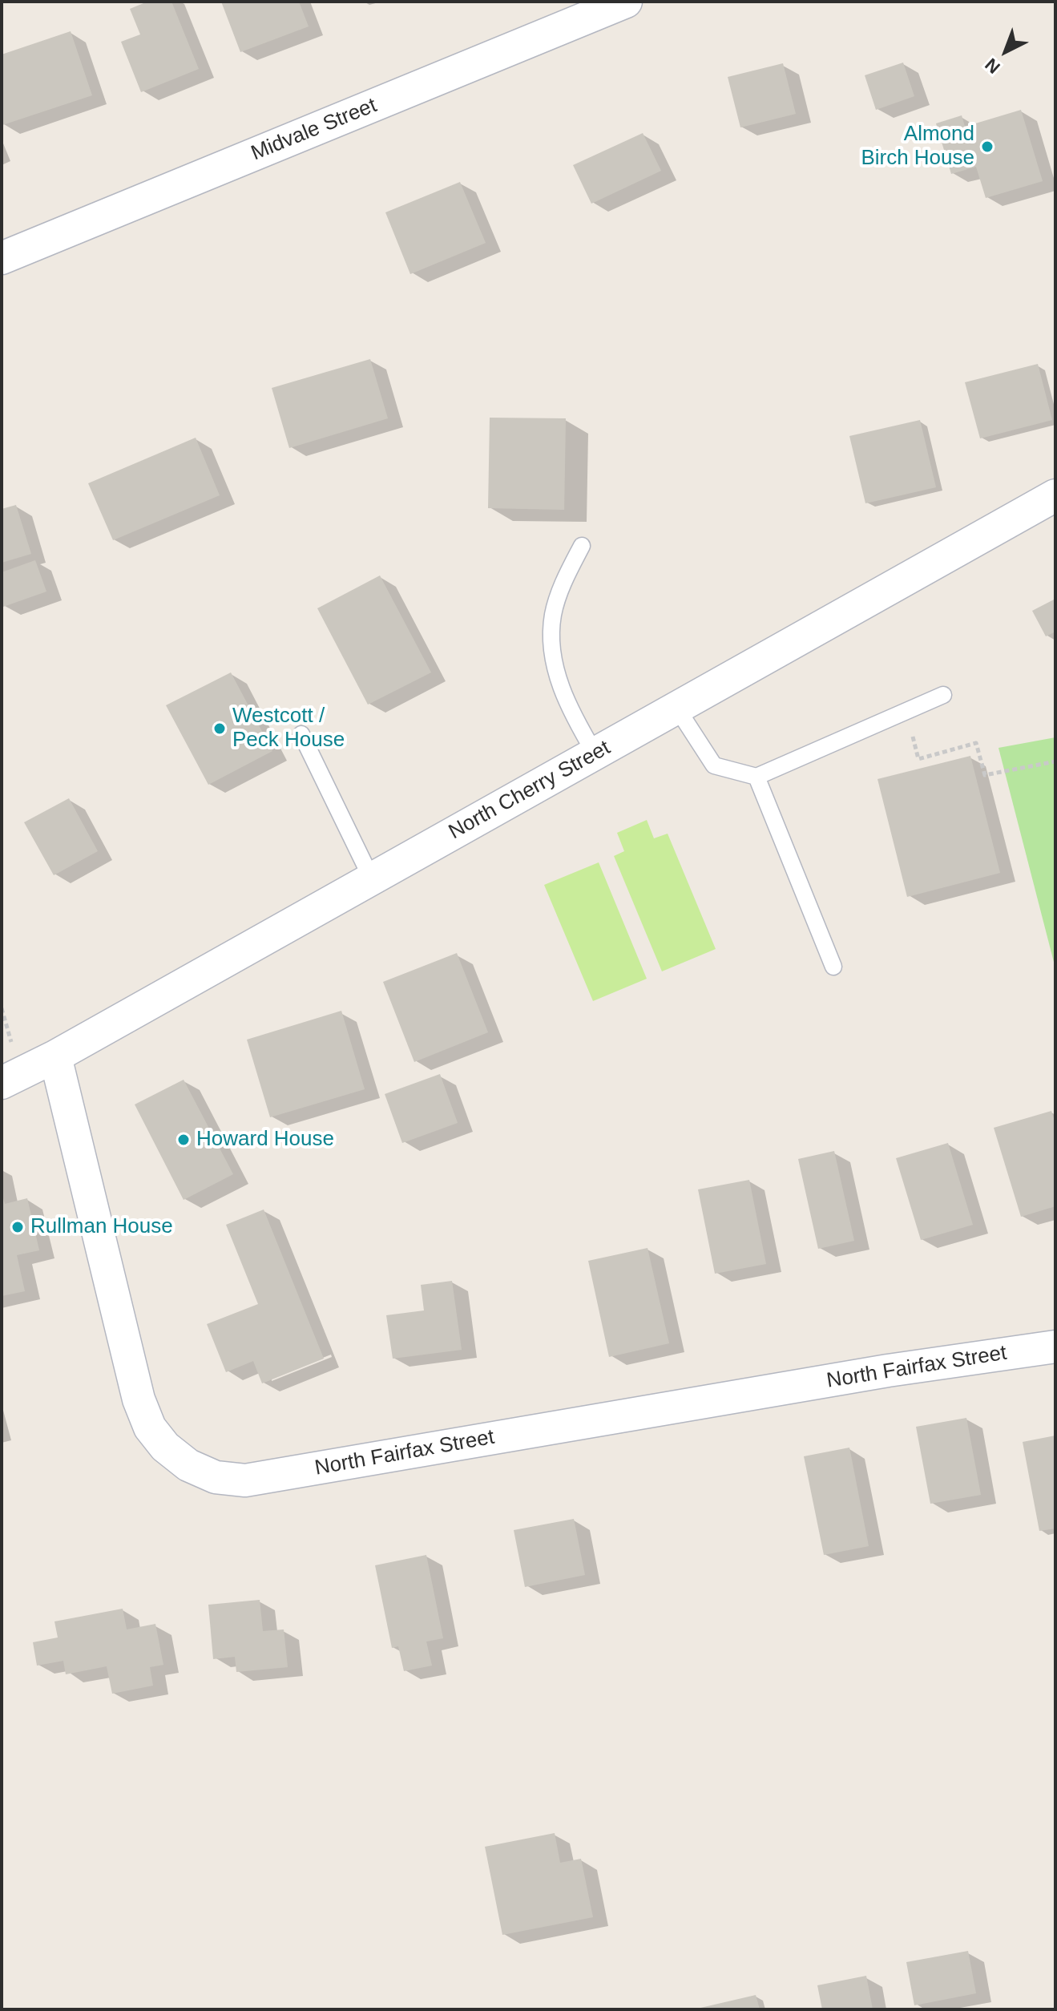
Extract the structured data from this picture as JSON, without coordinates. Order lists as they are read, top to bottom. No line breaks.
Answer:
{"streets":{"street":["Midvale Street","North Cherry Street","North Fairfax Street"]},"crossings":[["North Cherry Street","North Fairfax Street"]],"places":["Almond Birch House","Westcott / Peck House","Howard House","Rullman House"],"north":"bottom left"}
